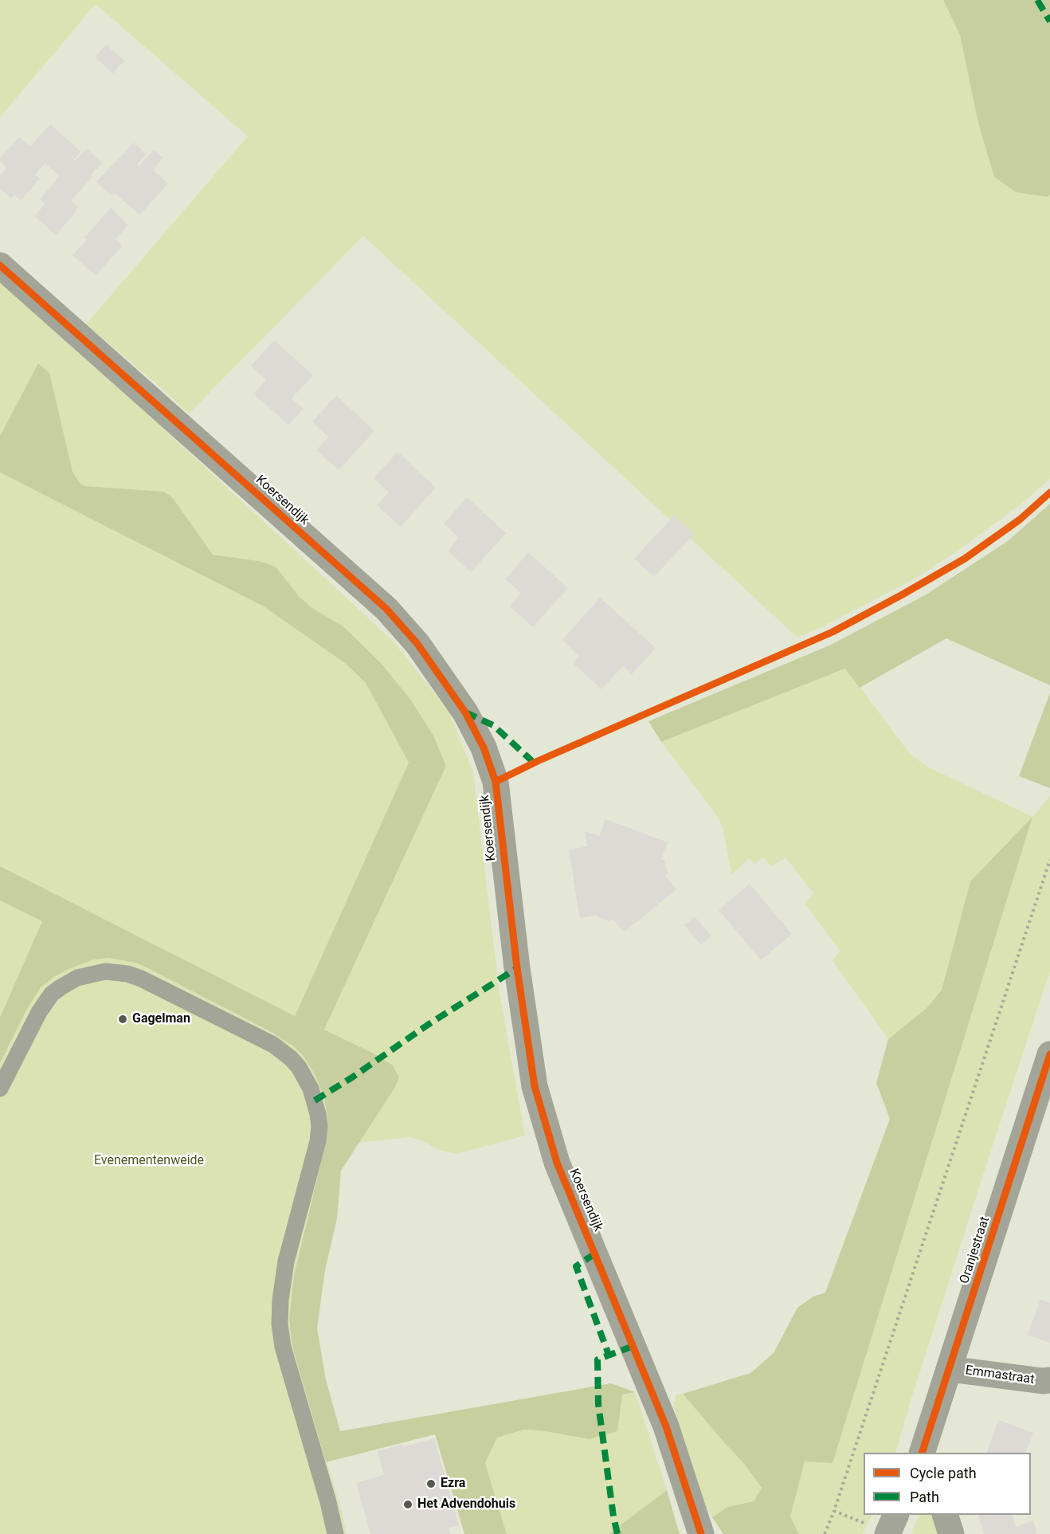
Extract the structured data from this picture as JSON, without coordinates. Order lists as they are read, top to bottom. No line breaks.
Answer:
{"streets":{"street":["Koersendijk","Oranjestraat","Emmastraat"]},"crossings":[["Oranjestraat","Emmastraat"]],"parks":["Evenementenweide"],"places":["Gagelman","Ezra","Het Advendohuis"],"legend":["Cycle path","Path"]}
